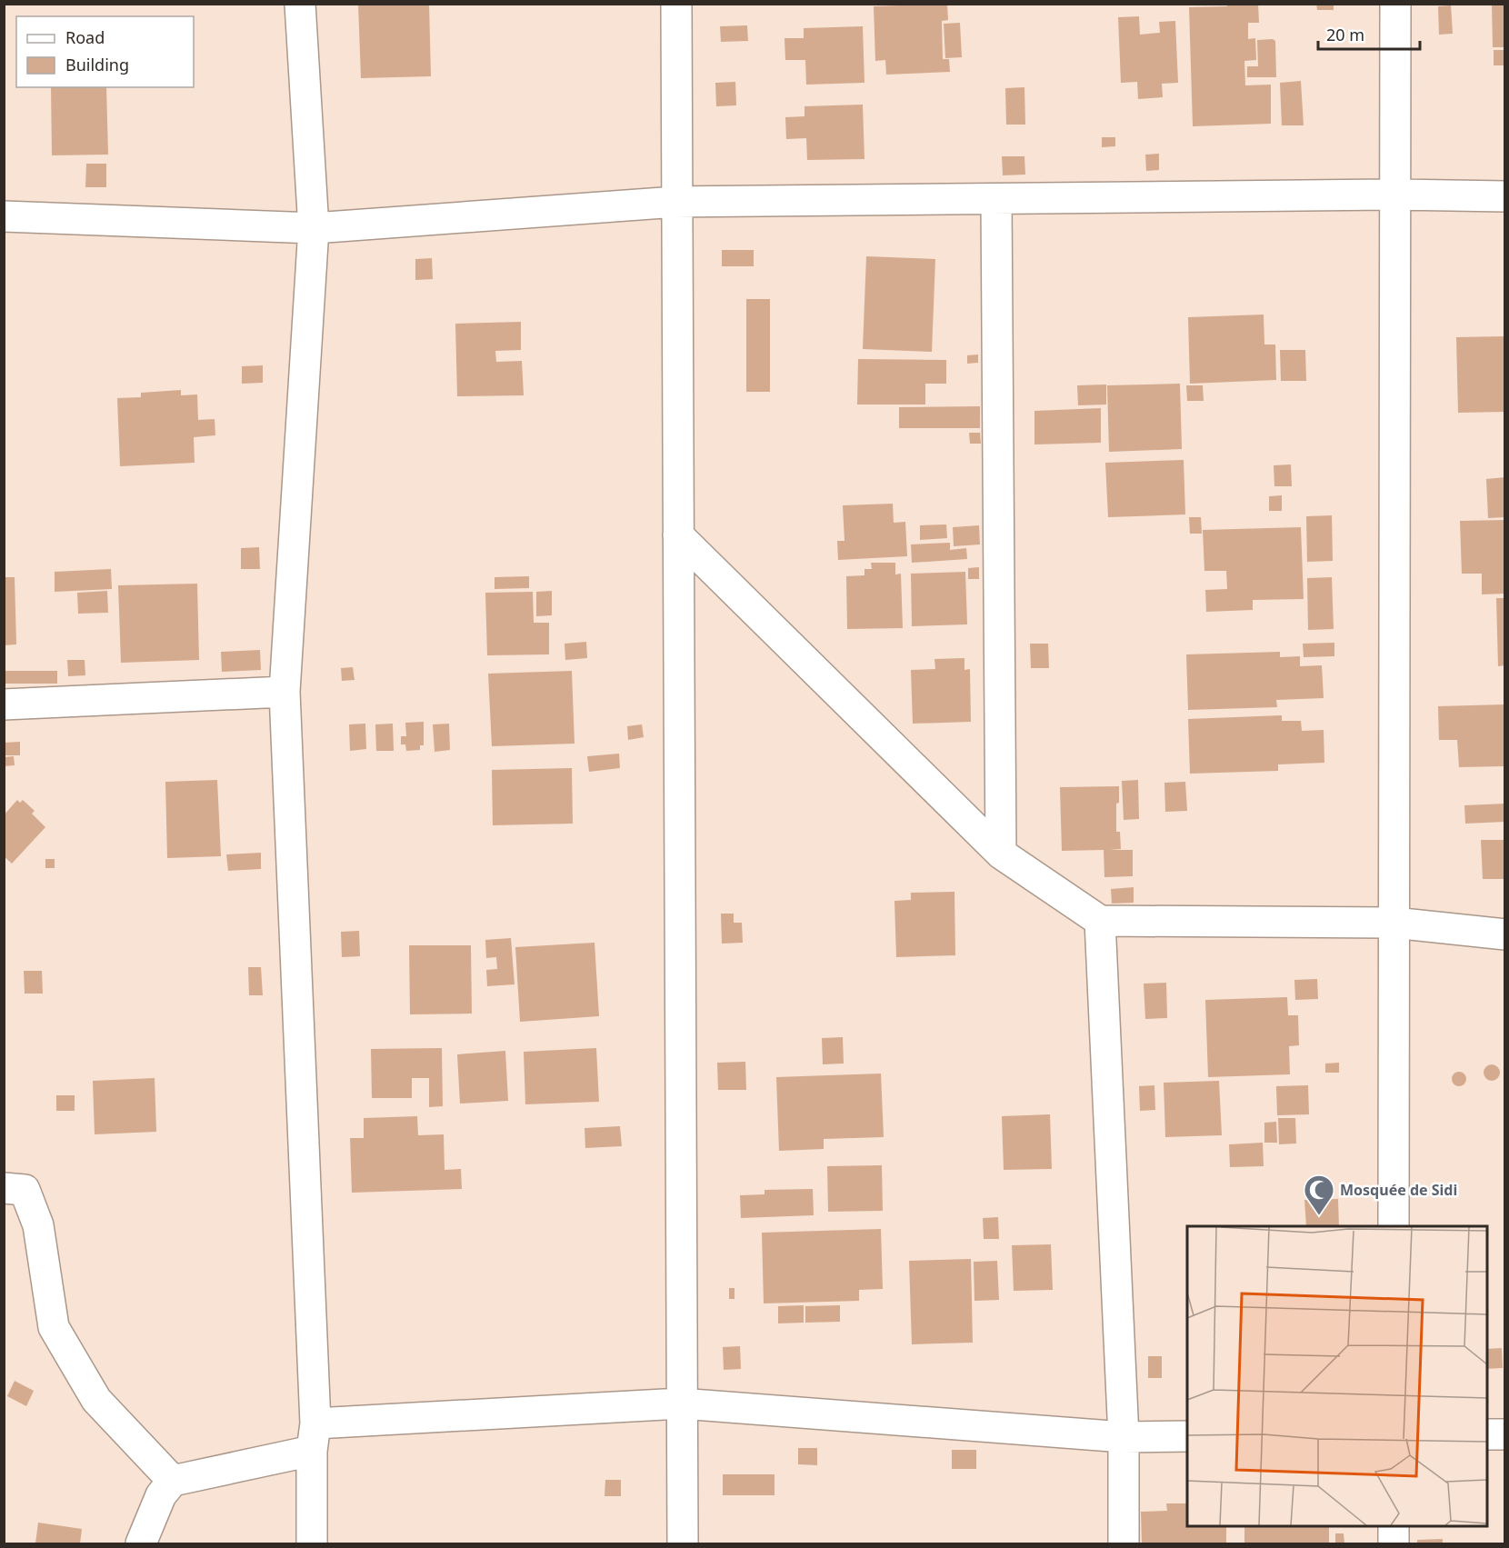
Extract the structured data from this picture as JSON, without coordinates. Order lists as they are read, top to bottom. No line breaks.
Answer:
{"places":{"mosque":["Mosquée de Sidi"]},"legend":["Road","Building"],"scale_bar":"20 m"}
